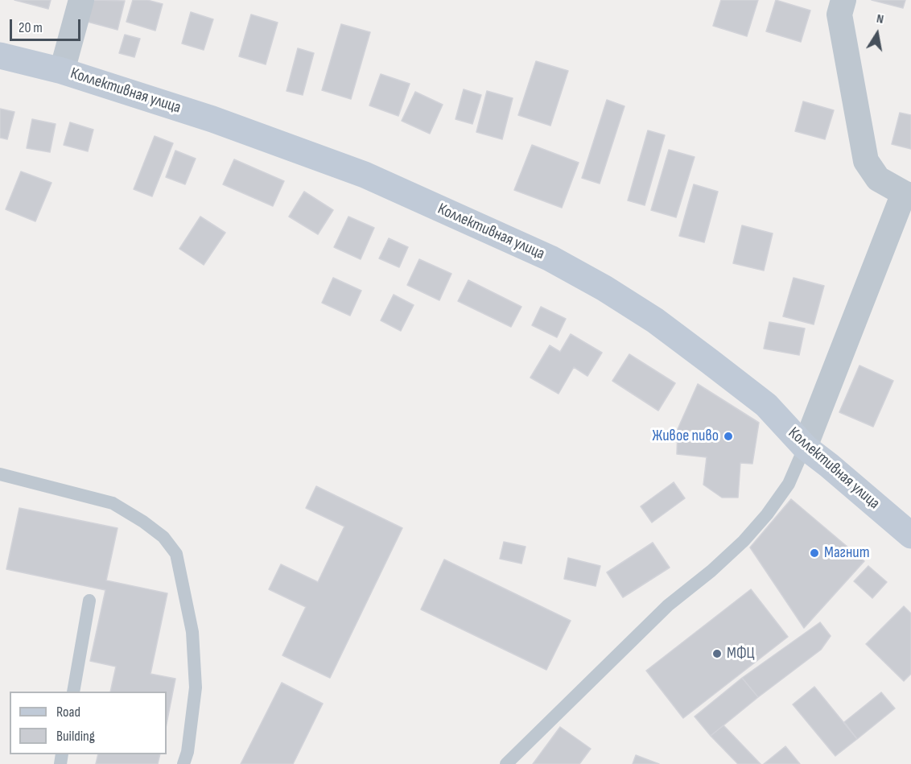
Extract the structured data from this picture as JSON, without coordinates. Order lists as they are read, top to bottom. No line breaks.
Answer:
{"streets":{"street":["Коллективная улица"]},"places":["Живое пиво","Магнит","МФЦ"],"legend":["Road","Building"],"scale_bar":"20 m","north":"top"}
